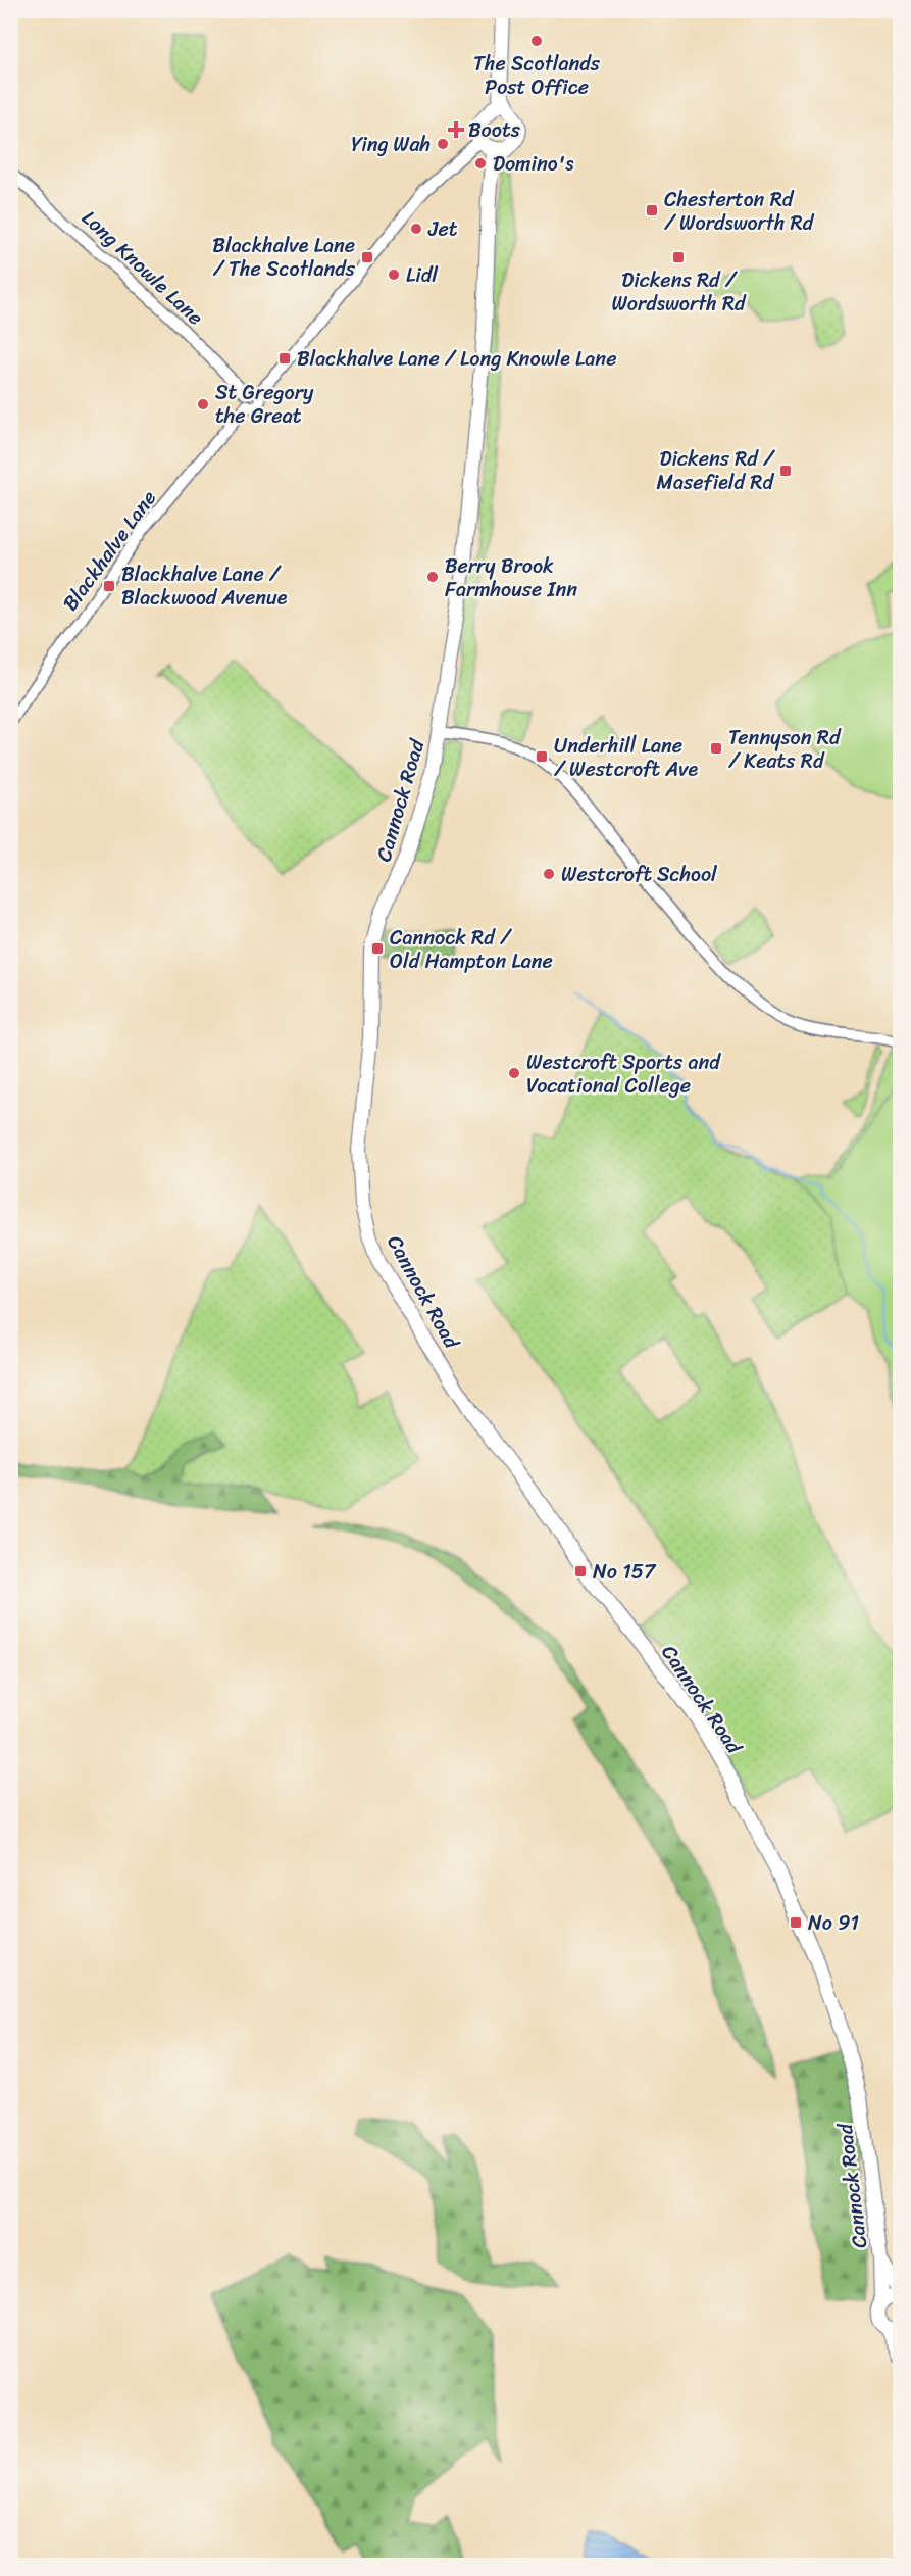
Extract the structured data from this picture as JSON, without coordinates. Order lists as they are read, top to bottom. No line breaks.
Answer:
{"streets":{"highway":["Cannock Road"],"main road":["Long Knowle Lane","Blackhalve Lane"]},"crossings":[["Long Knowle Lane","Blackhalve Lane"],["Blackhalve Lane","Cannock Road"]],"places":{"other":["The Scotlands Post Office","Ying Wah","Domino's","Jet","Lidl","St Gregory the Great","Berry Brook Farmhouse Inn","Westcroft School","Westcroft Sports and Vocational College"],"health":["Boots"],"transit":["Chesterton Rd / Wordsworth Rd","Blackhalve Lane / The Scotlands","Dickens Rd / Wordsworth Rd","Blackhalve Lane / Long Knowle Lane","Dickens Rd / Masefield Rd","Blackhalve Lane / Blackwood Avenue","Tennyson Rd / Keats Rd","Underhill Lane / Westcroft Ave","Cannock Rd / Old Hampton Lane","No 157","No 91"]}}
